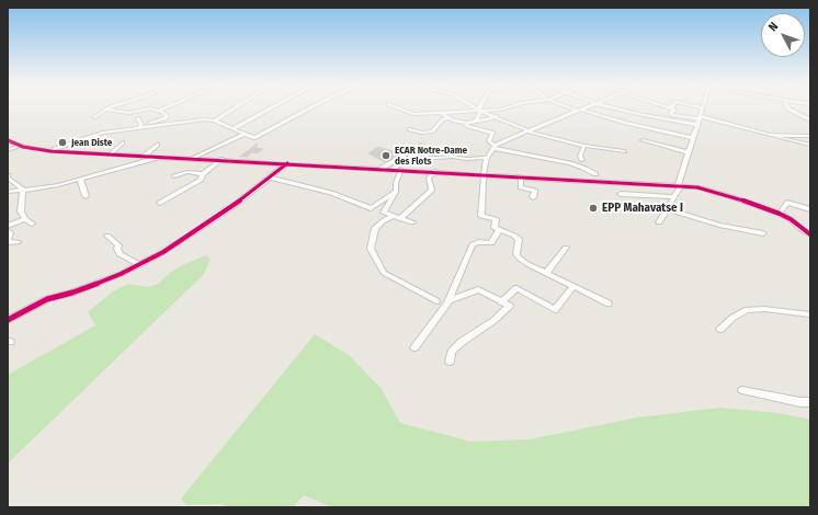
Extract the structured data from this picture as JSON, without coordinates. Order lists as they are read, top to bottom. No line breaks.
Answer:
{"places":["Jean Diste","ECAR Notre-Dame des Flots","EPP Mahavatse I"],"north":"top left"}
